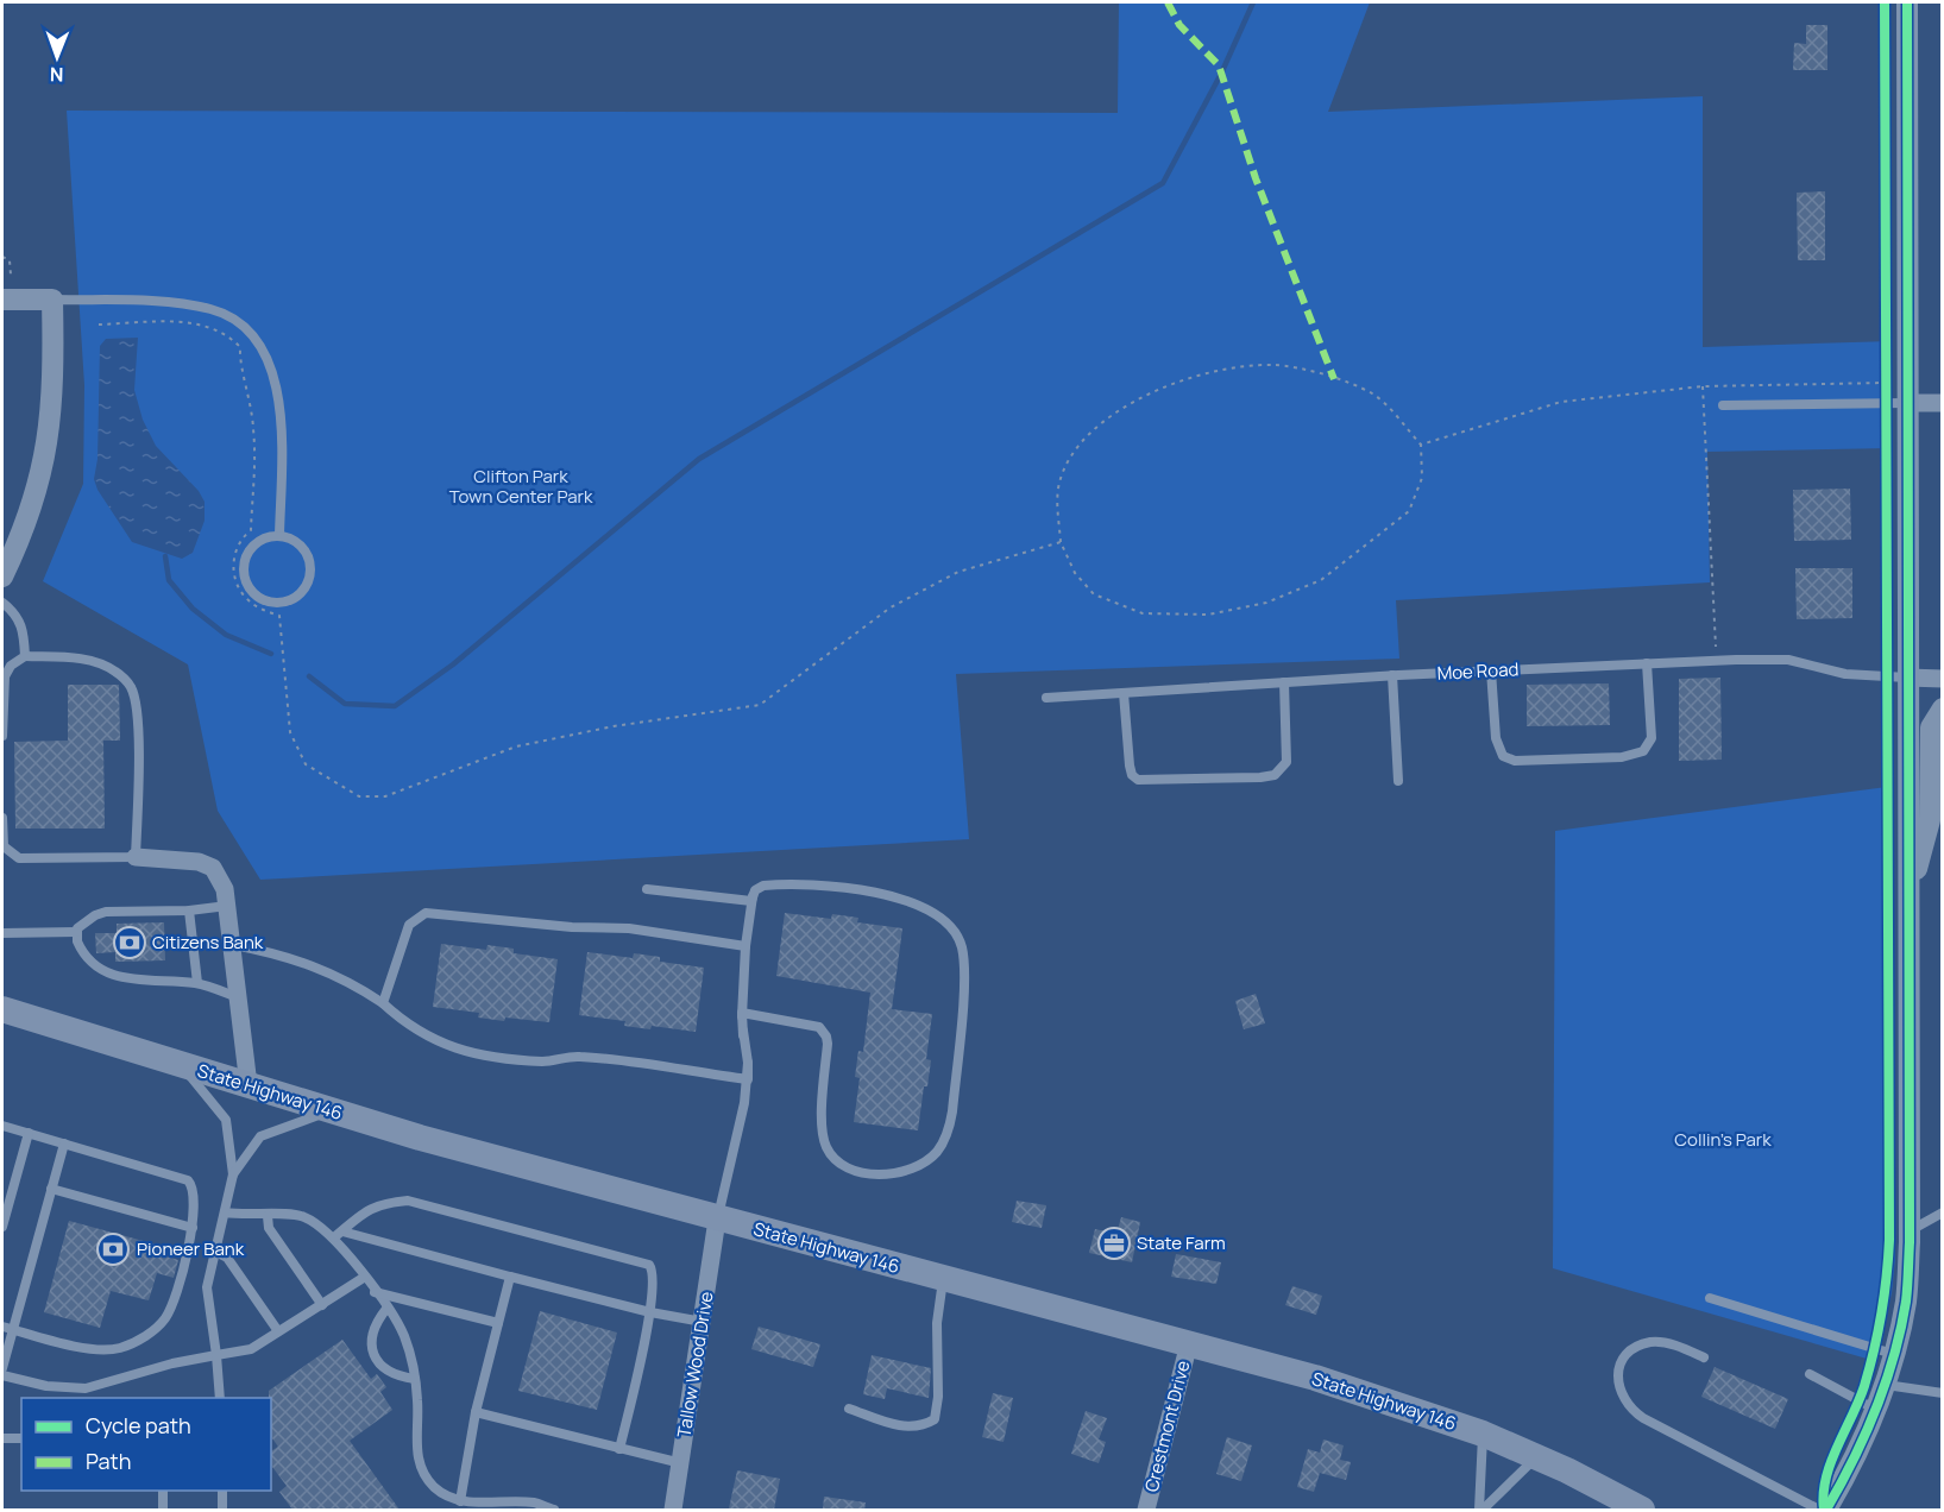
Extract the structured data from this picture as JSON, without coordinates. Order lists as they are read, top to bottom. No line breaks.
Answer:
{"streets":{"main road":["State Highway 146"],"street":["Tallow Wood Drive","Crestmont Drive"],"lane":["Moe Road"]},"crossings":[["State Highway 146","Tallow Wood Drive"],["State Highway 146","Crestmont Drive"]],"parks":["Clifton Park Town Center Park","Collin's Park"],"places":{"bank":["Citizens Bank","Pioneer Bank"],"office":["State Farm"]},"legend":["Cycle path","Path"],"north":"bottom"}
